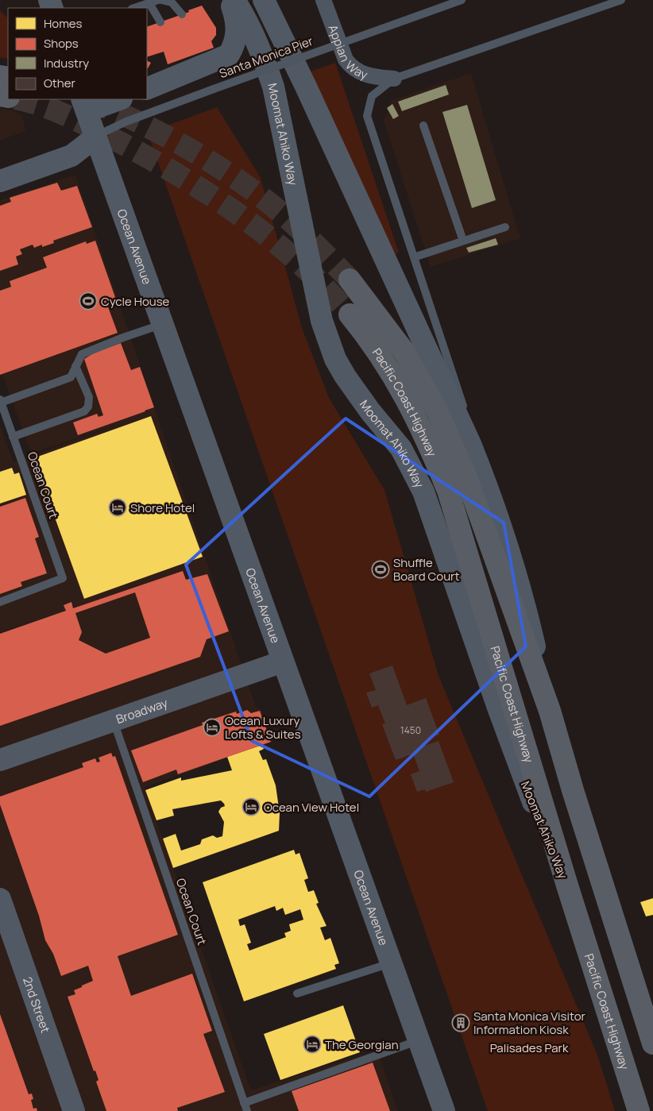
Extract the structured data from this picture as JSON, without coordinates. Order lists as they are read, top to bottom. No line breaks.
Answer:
{"streets":{"highway":["Pacific Coast Highway"],"street":["Appian Way","Moomat Ahiko Way","Ocean Avenue","Broadway","2nd Street"],"lane":["Santa Monica Pier","Ocean Court"]},"crossings":[["Santa Monica Pier","Ocean Avenue"],["Moomat Ahiko Way","Pacific Coast Highway"],["Ocean Avenue","Broadway"],["Ocean Court","Broadway"]],"parks":["Palisades Park"],"places":{"sports":["Cycle House","Shuffle Board Court"],"hotel":["Shore Hotel","Ocean Luxury Lofts & Suites","Ocean View Hotel","The Georgian"],"building":["Santa Monica Visitor Information Kiosk"]},"house_numbers":["1450"],"legend":["Homes","Shops","Industry","Other"]}
